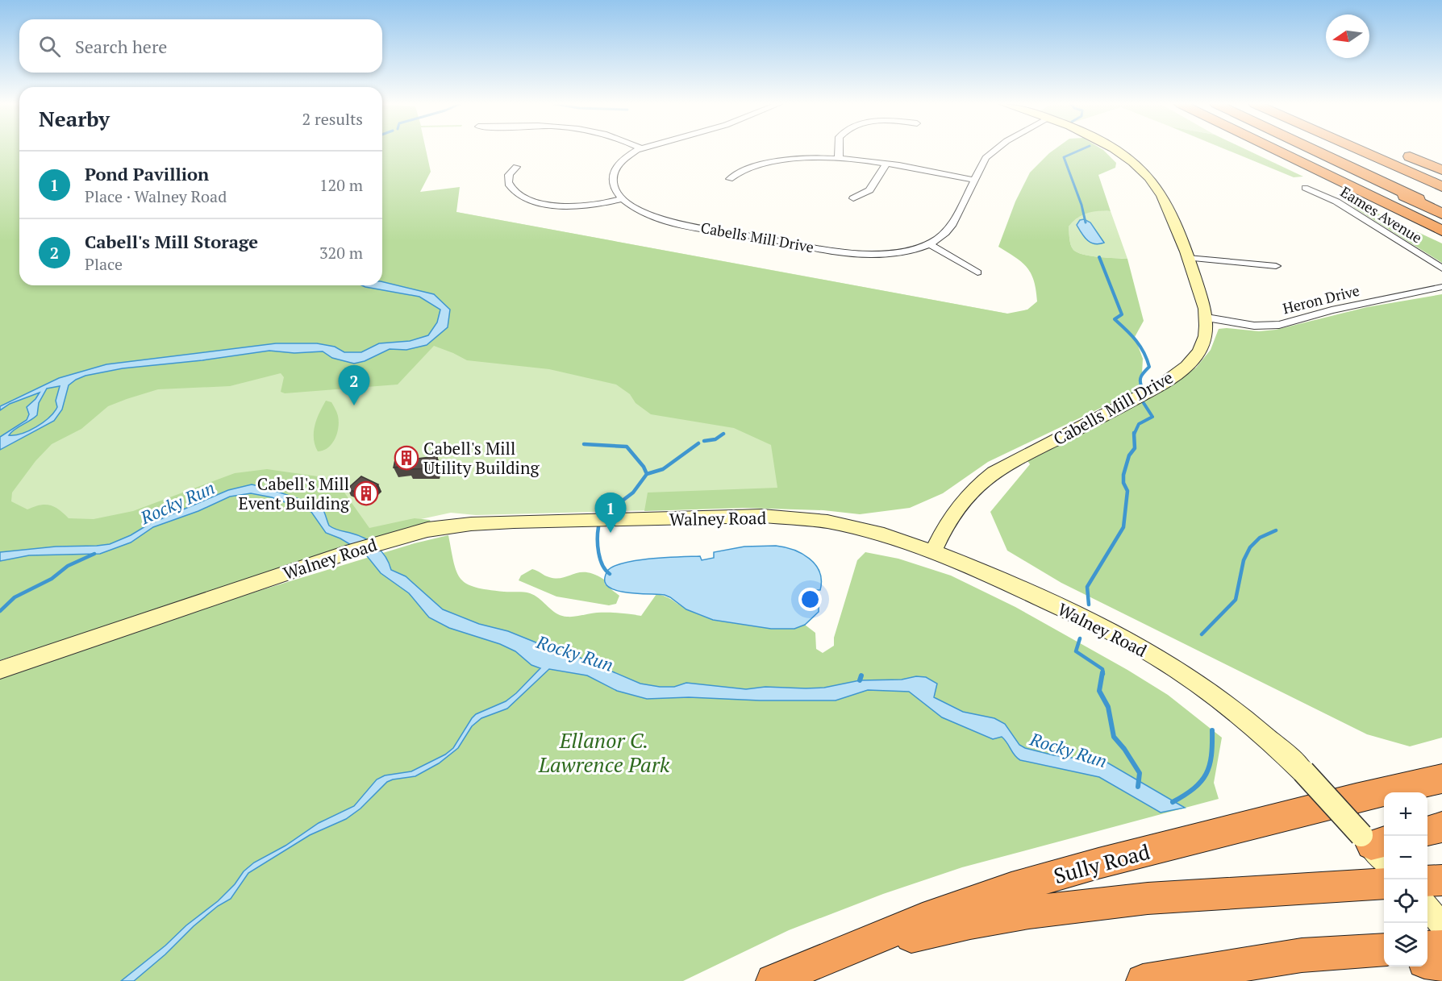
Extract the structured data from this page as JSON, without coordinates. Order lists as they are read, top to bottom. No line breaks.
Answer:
{"streets":{"highway":["Sully Road"],"street":["Eames Avenue","Cabells Mill Drive","Heron Drive","Walney Road"]},"crossings":[["Cabells Mill Drive","Heron Drive"],["Cabells Mill Drive","Walney Road"]],"water":["Rocky Run"],"parks":["Ellanor C. Lawrence Park"],"places":{"building":["Cabell's Mill Utility Building","Cabell's Mill Event Building"]},"north":"left","page":{"search":"Search here","heading":["Nearby","2 results"],"list":[{"mark":"1","name":"Pond Pavillion","note":"Place · Walney Road","value":"120 m"},{"mark":"2","name":"Cabell's Mill Storage","note":"Place","value":"320 m"}],"pins":["2","1"],"map_buttons":["+","−"]}}
